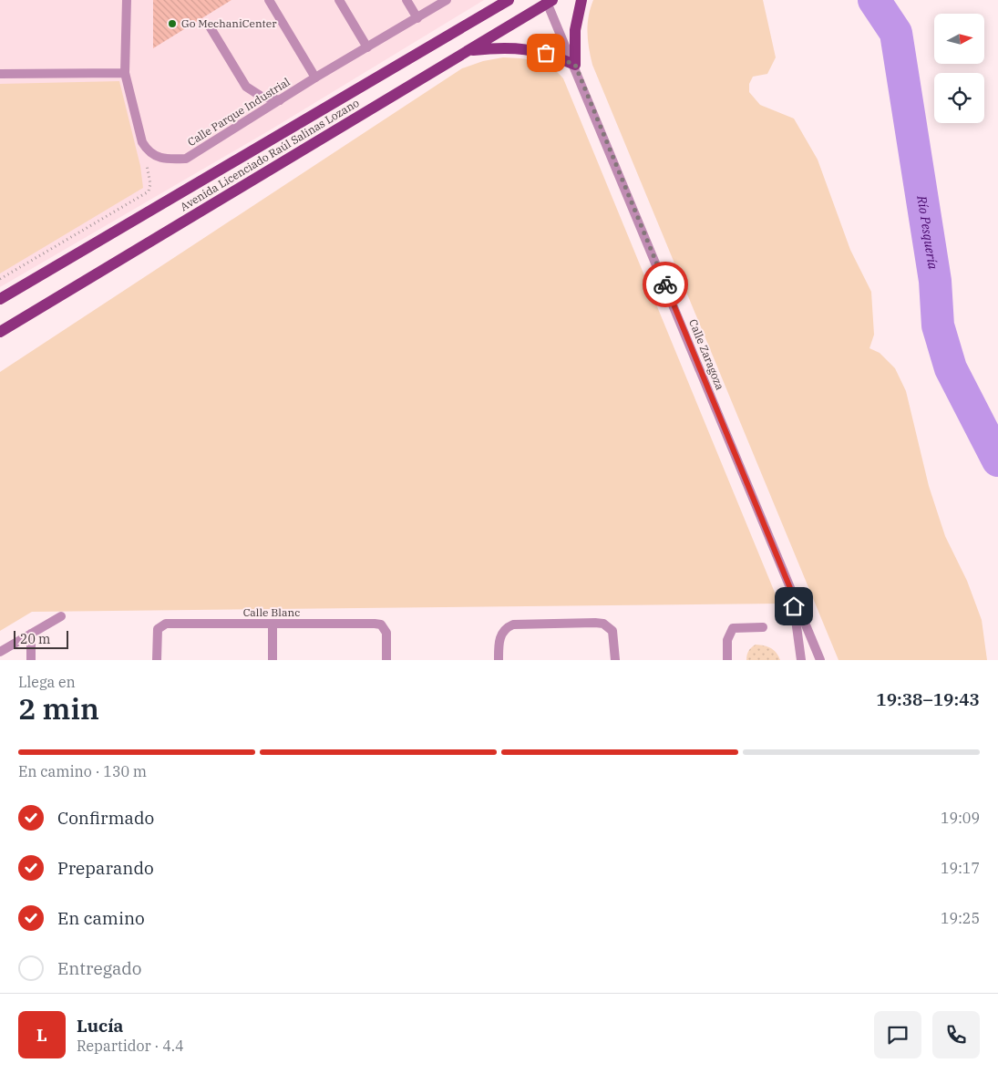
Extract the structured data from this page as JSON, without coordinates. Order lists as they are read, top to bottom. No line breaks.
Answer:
{"streets":{"main road":["Avenida Licenciado Raúl Salinas Lozano"],"street":["Calle Parque Industrial","Calle Zaragoza","Calle Blanc"]},"crossings":[["Avenida Licenciado Raúl Salinas Lozano","Calle Zaragoza"]],"water":["Río Pesquería"],"places":["Go MechaniCenter"],"scale_bar":"20 m","north":"right","page":{"scale":"20 m","heading":["2 min","Llega en","19:38–19:43"],"panel":["Lucía","Repartidor · 4.4"],"bar":"En camino · 130 m","list":[["Confirmado","19:09"],["Preparando","19:17"],["En camino","19:25"],"Entregado"],"round":"L"}}
